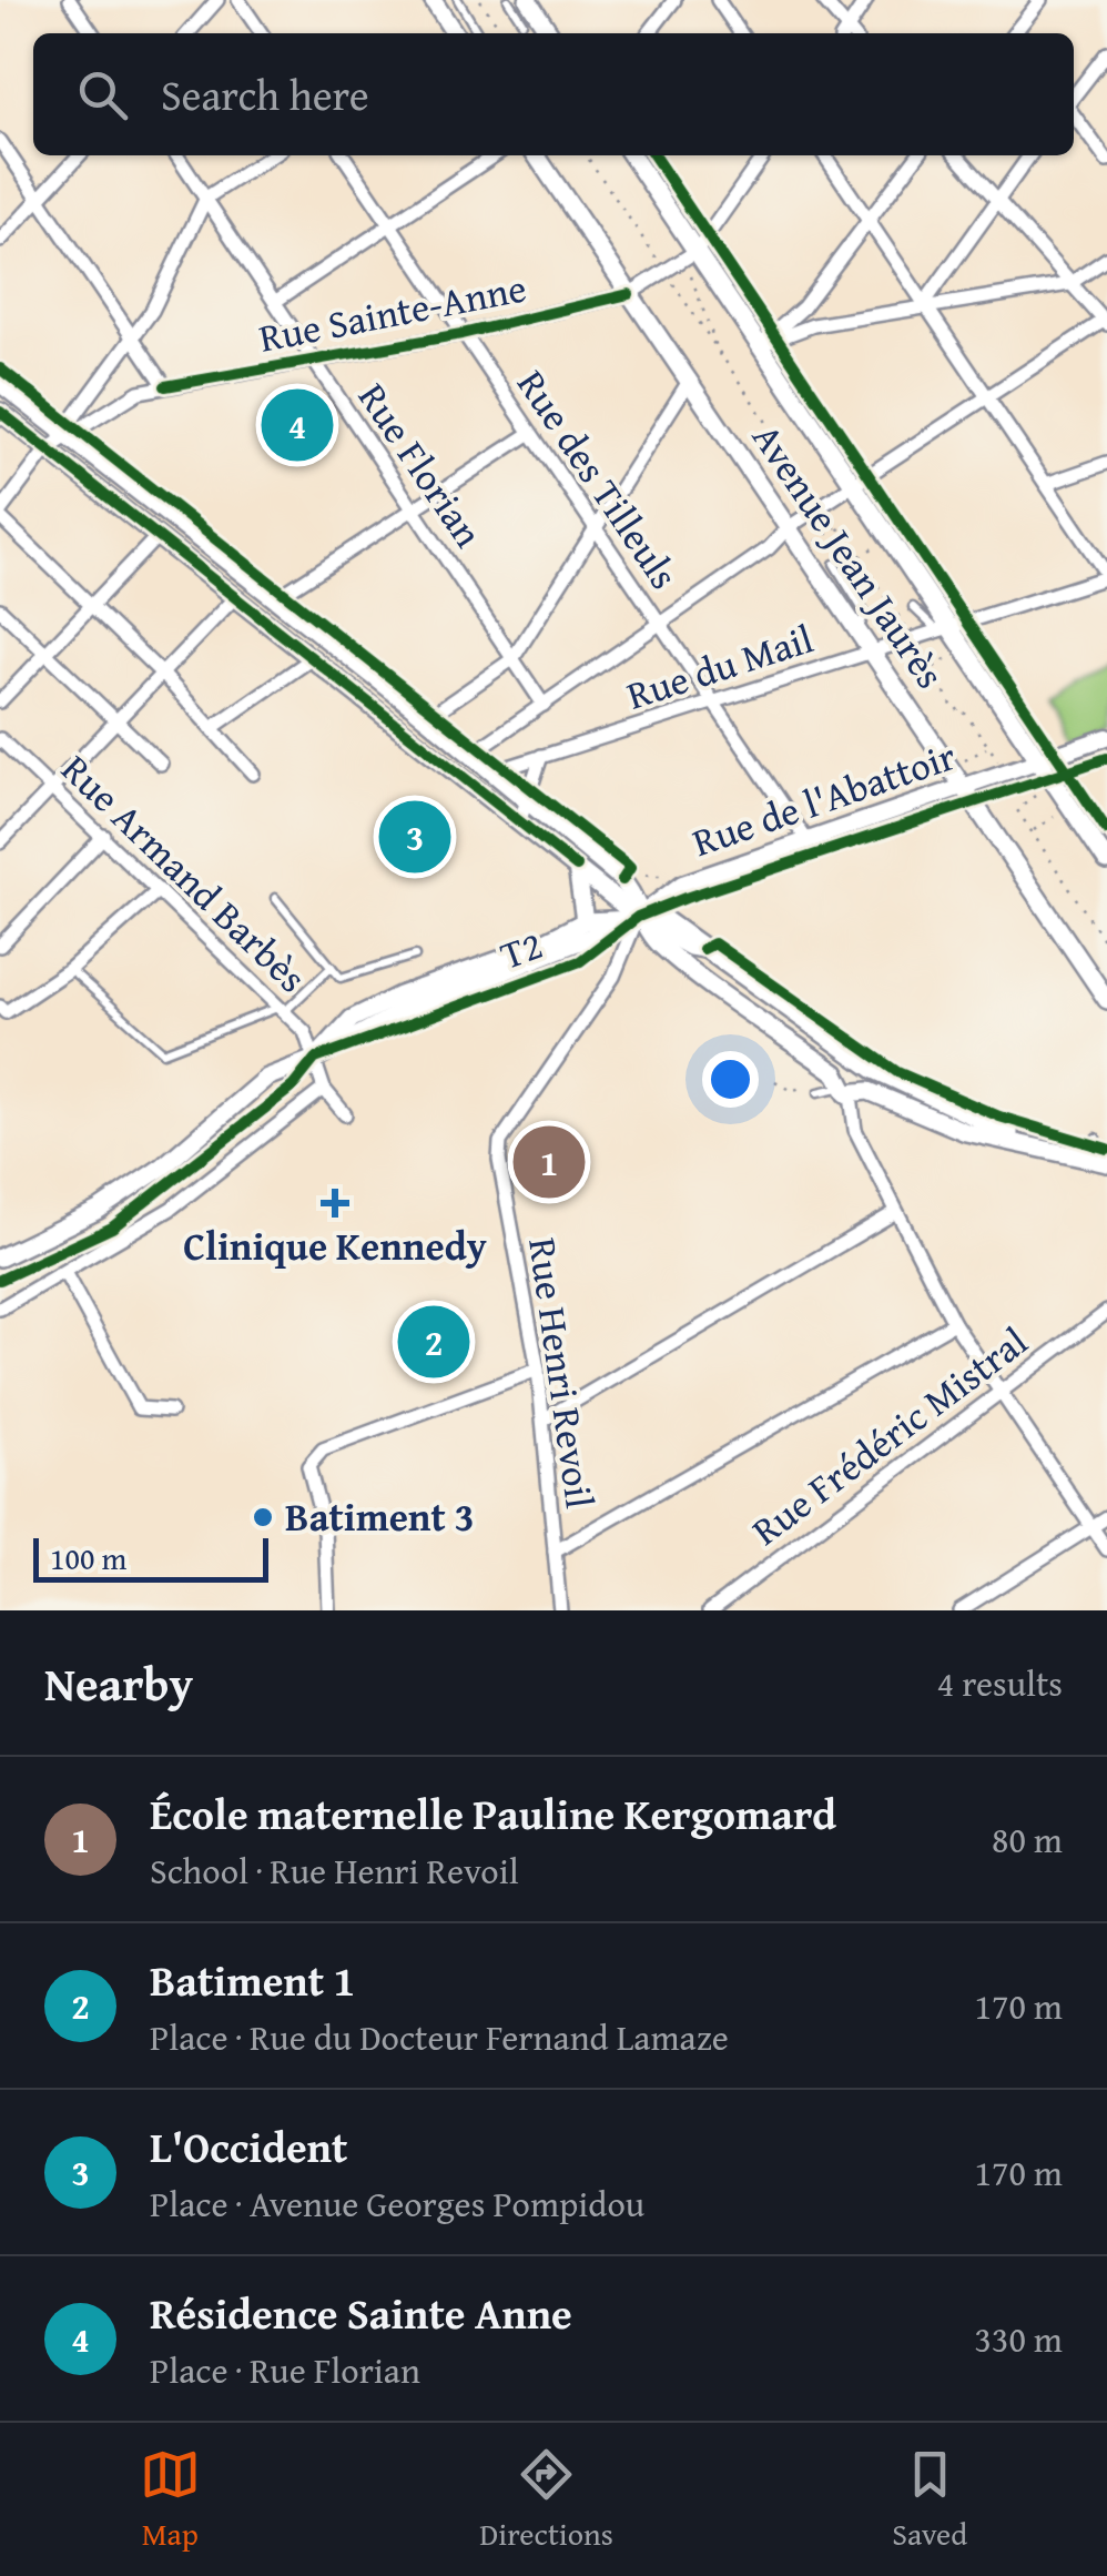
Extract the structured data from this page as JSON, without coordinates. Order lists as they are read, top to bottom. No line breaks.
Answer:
{"streets":{"main road":["Avenue Jean Jaurès"],"street":["Rue Sainte-Anne","Rue Florian","Rue des Tilleuls","Rue du Mail","Rue de l'Abattoir","Rue Armand Barbès","Rue Henri Revoil","Rue Frédéric Mistral"],"cycle path":["T2"]},"crossings":[["Rue Sainte-Anne","Rue Florian"],["Rue Sainte-Anne","Rue des Tilleuls"],["Rue Sainte-Anne","Avenue Jean Jaurès"],["Rue des Tilleuls","Rue du Mail"],["Rue des Tilleuls","Rue de l'Abattoir"],["Avenue Jean Jaurès","Rue du Mail"],["Avenue Jean Jaurès","Rue de l'Abattoir"],["Rue de l'Abattoir","Rue Henri Revoil"]],"places":{"health":["Clinique Kennedy"],"other":["Batiment 3"]},"scale_bar":"100 m","page":{"search":"Search here","pins":["4","3","1","2"],"scale":"100 m","heading":["Nearby","4 results"],"list":[{"mark":"1","name":"École maternelle Pauline Kergomard","note":"School · Rue Henri Revoil","value":"80 m"},{"mark":"2","name":"Batiment 1","note":"Place · Rue du Docteur Fernand Lamaze","value":"170 m"},{"mark":"3","name":"L'Occident","note":"Place · Avenue Georges Pompidou","value":"170 m"},{"mark":"4","name":"Résidence Sainte Anne","note":"Place · Rue Florian","value":"330 m"}],"nav":["Map","Directions","Saved"]}}
